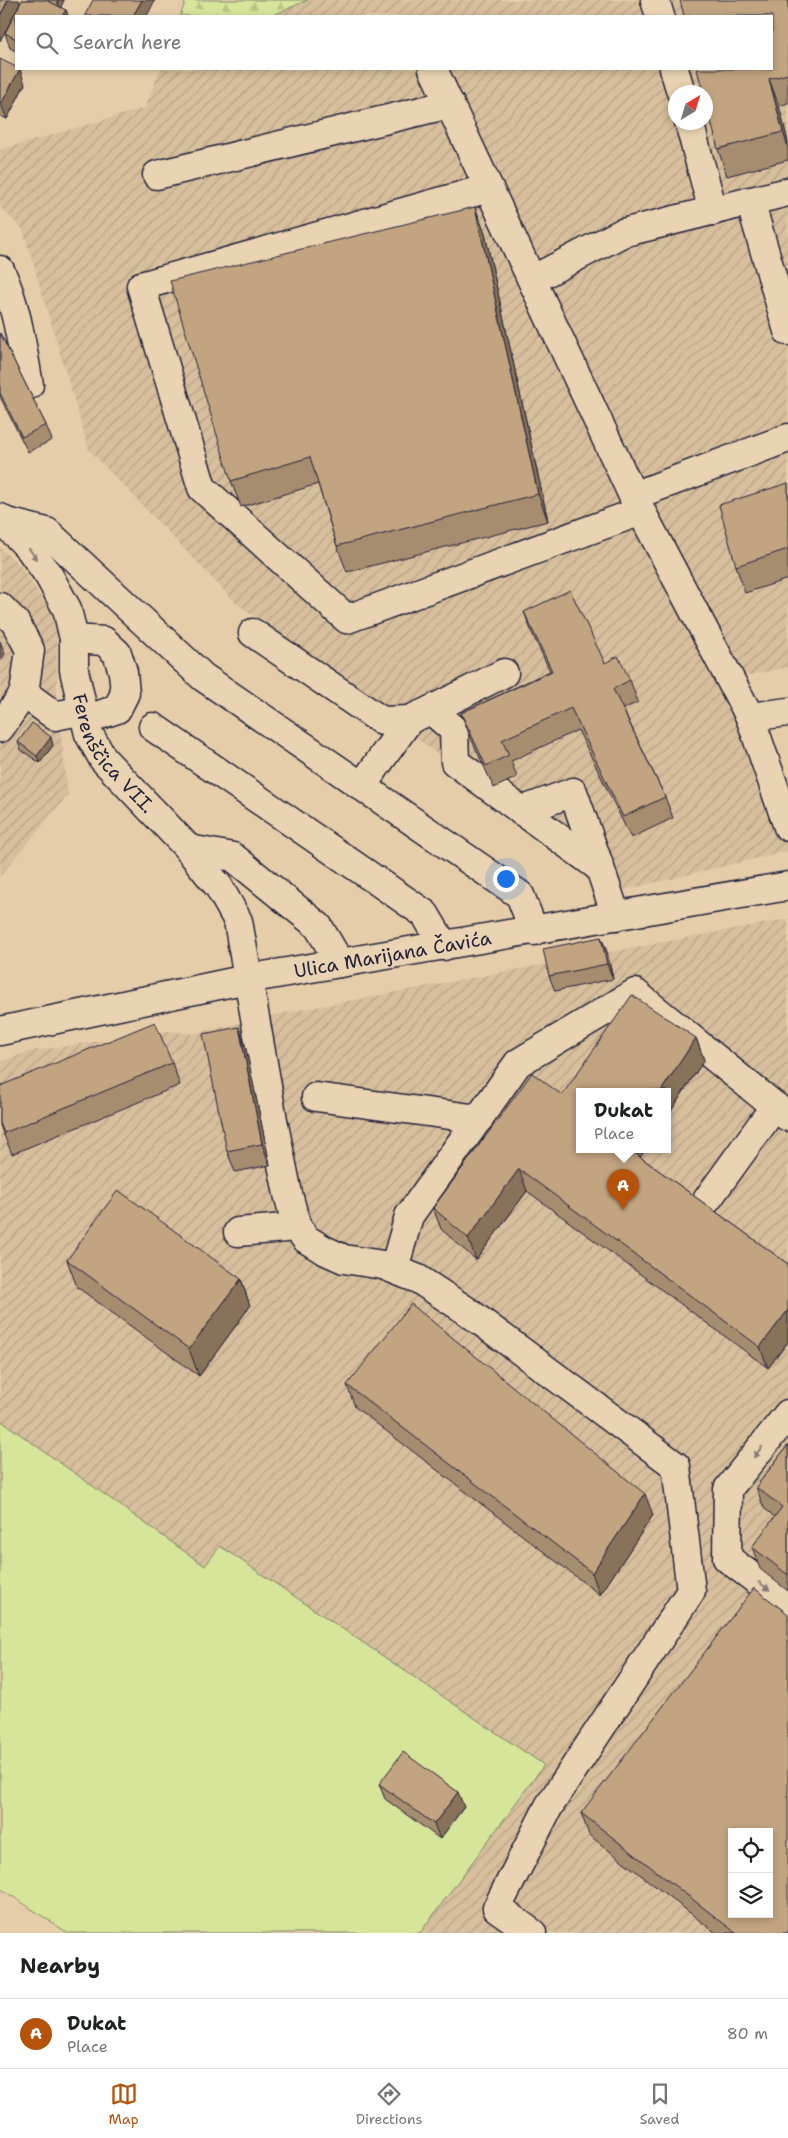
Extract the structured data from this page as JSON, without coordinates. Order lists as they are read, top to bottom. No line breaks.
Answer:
{"streets":{"street":["Ferenščica VII.","Ulica Marijana Čavića"]},"crossings":[["Ferenščica VII.","Ulica Marijana Čavića"]],"north":"top right","page":{"search":"Search here","popup":["Dukat","Place"],"pins":"A","heading":"Nearby","list":[{"mark":"A","name":"Dukat","note":"Place","value":"80 m"}],"nav":["Map","Directions","Saved"]}}
